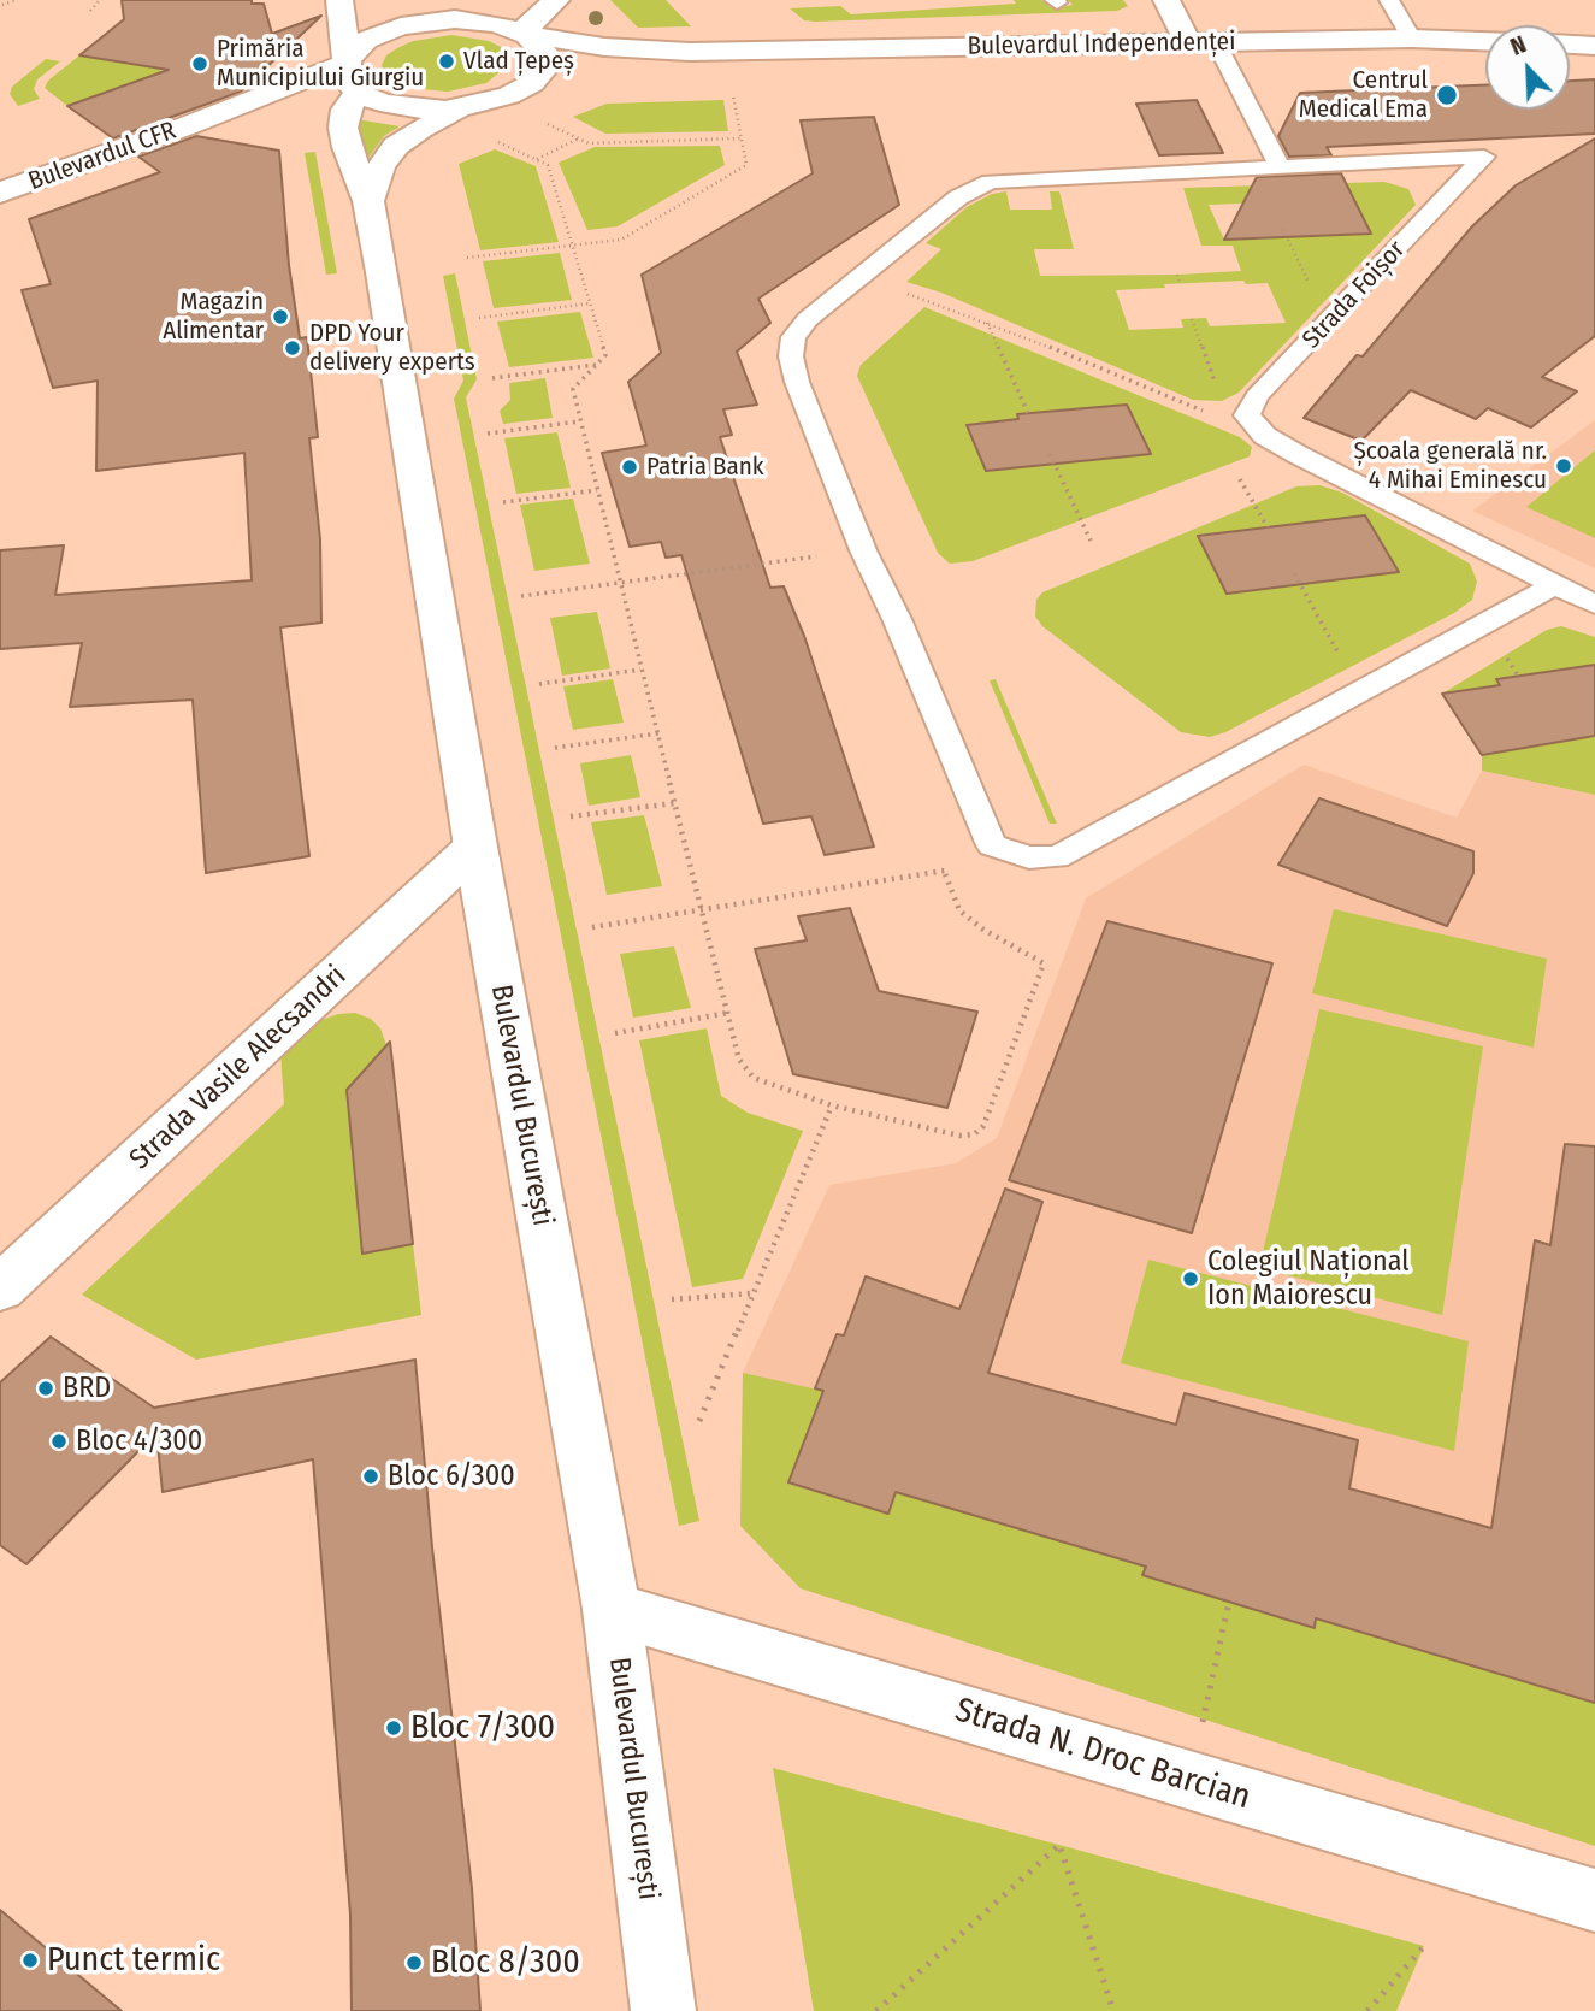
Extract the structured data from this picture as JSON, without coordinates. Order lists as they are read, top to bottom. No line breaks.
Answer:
{"streets":{"main road":["Bulevardul Independenței","Bulevardul CFR","Strada Vasile Alecsandri","Bulevardul București","Strada N. Droc Barcian"],"lane":["Strada Foișor"]},"crossings":[["Bulevardul CFR","Bulevardul București"],["Strada Vasile Alecsandri","Bulevardul București"],["Bulevardul București","Strada N. Droc Barcian"]],"places":["Vlad Țepeș","Primăria Municipiului Giurgiu","Centrul Medical Ema","Magazin Alimentar","DPD Your delivery experts","Școala generală nr. 4 Mihai Eminescu","Patria Bank","Colegiul Național Ion Maiorescu","BRD","Bloc 4/300","Bloc 6/300","Bloc 7/300","Punct termic","Bloc 8/300"],"north":"top left"}
